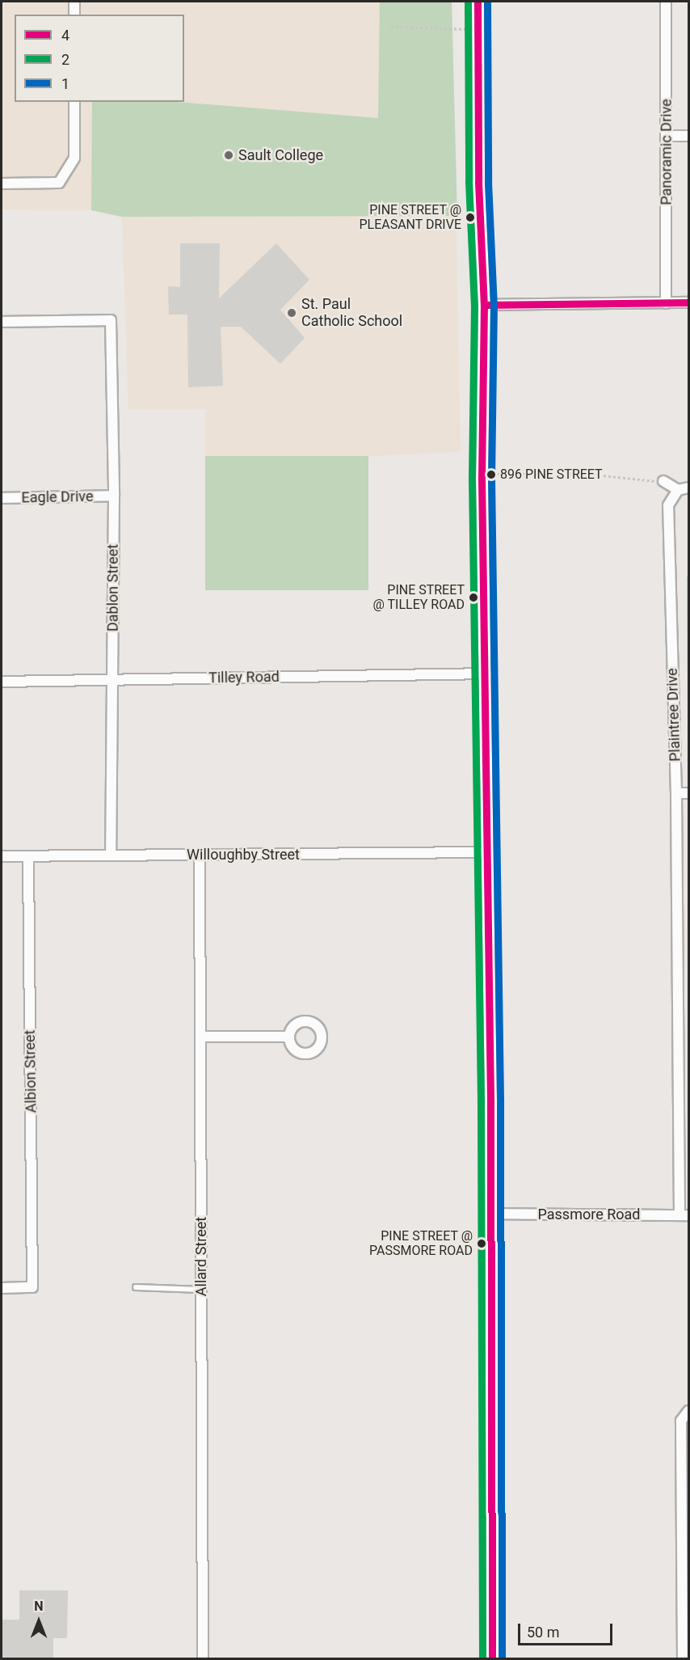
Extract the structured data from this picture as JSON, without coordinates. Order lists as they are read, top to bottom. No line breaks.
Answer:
{"streets":{"street":["Panoramic Drive","Eagle Drive","Dablon Street","Tilley Road","Plaintree Drive","Willoughby Street","Albion Street","Passmore Road","Allard Street"]},"crossings":[["Eagle Drive","Dablon Street"],["Dablon Street","Tilley Road"],["Dablon Street","Willoughby Street"],["Plaintree Drive","Passmore Road"],["Willoughby Street","Albion Street"],["Willoughby Street","Allard Street"]],"places":["Sault College","PINE STREET @ PLEASANT DRIVE","St. Paul Catholic School","896 PINE STREET","PINE STREET @ TILLEY ROAD","PINE STREET @ PASSMORE ROAD"],"lines":["transit line 4","transit line 2","transit line 1"],"legend":["4","2","1"],"scale_bar":"50 m","north":"top"}
